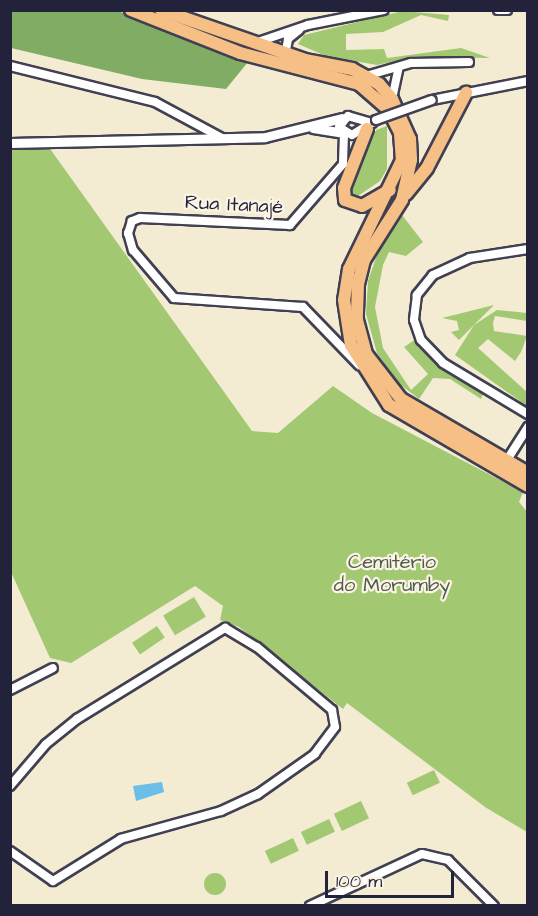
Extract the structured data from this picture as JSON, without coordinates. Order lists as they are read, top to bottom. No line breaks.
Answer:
{"streets":{"street":["Rua Itanajé"]},"parks":["Cemitério do Morumby"],"scale_bar":"100 m"}
